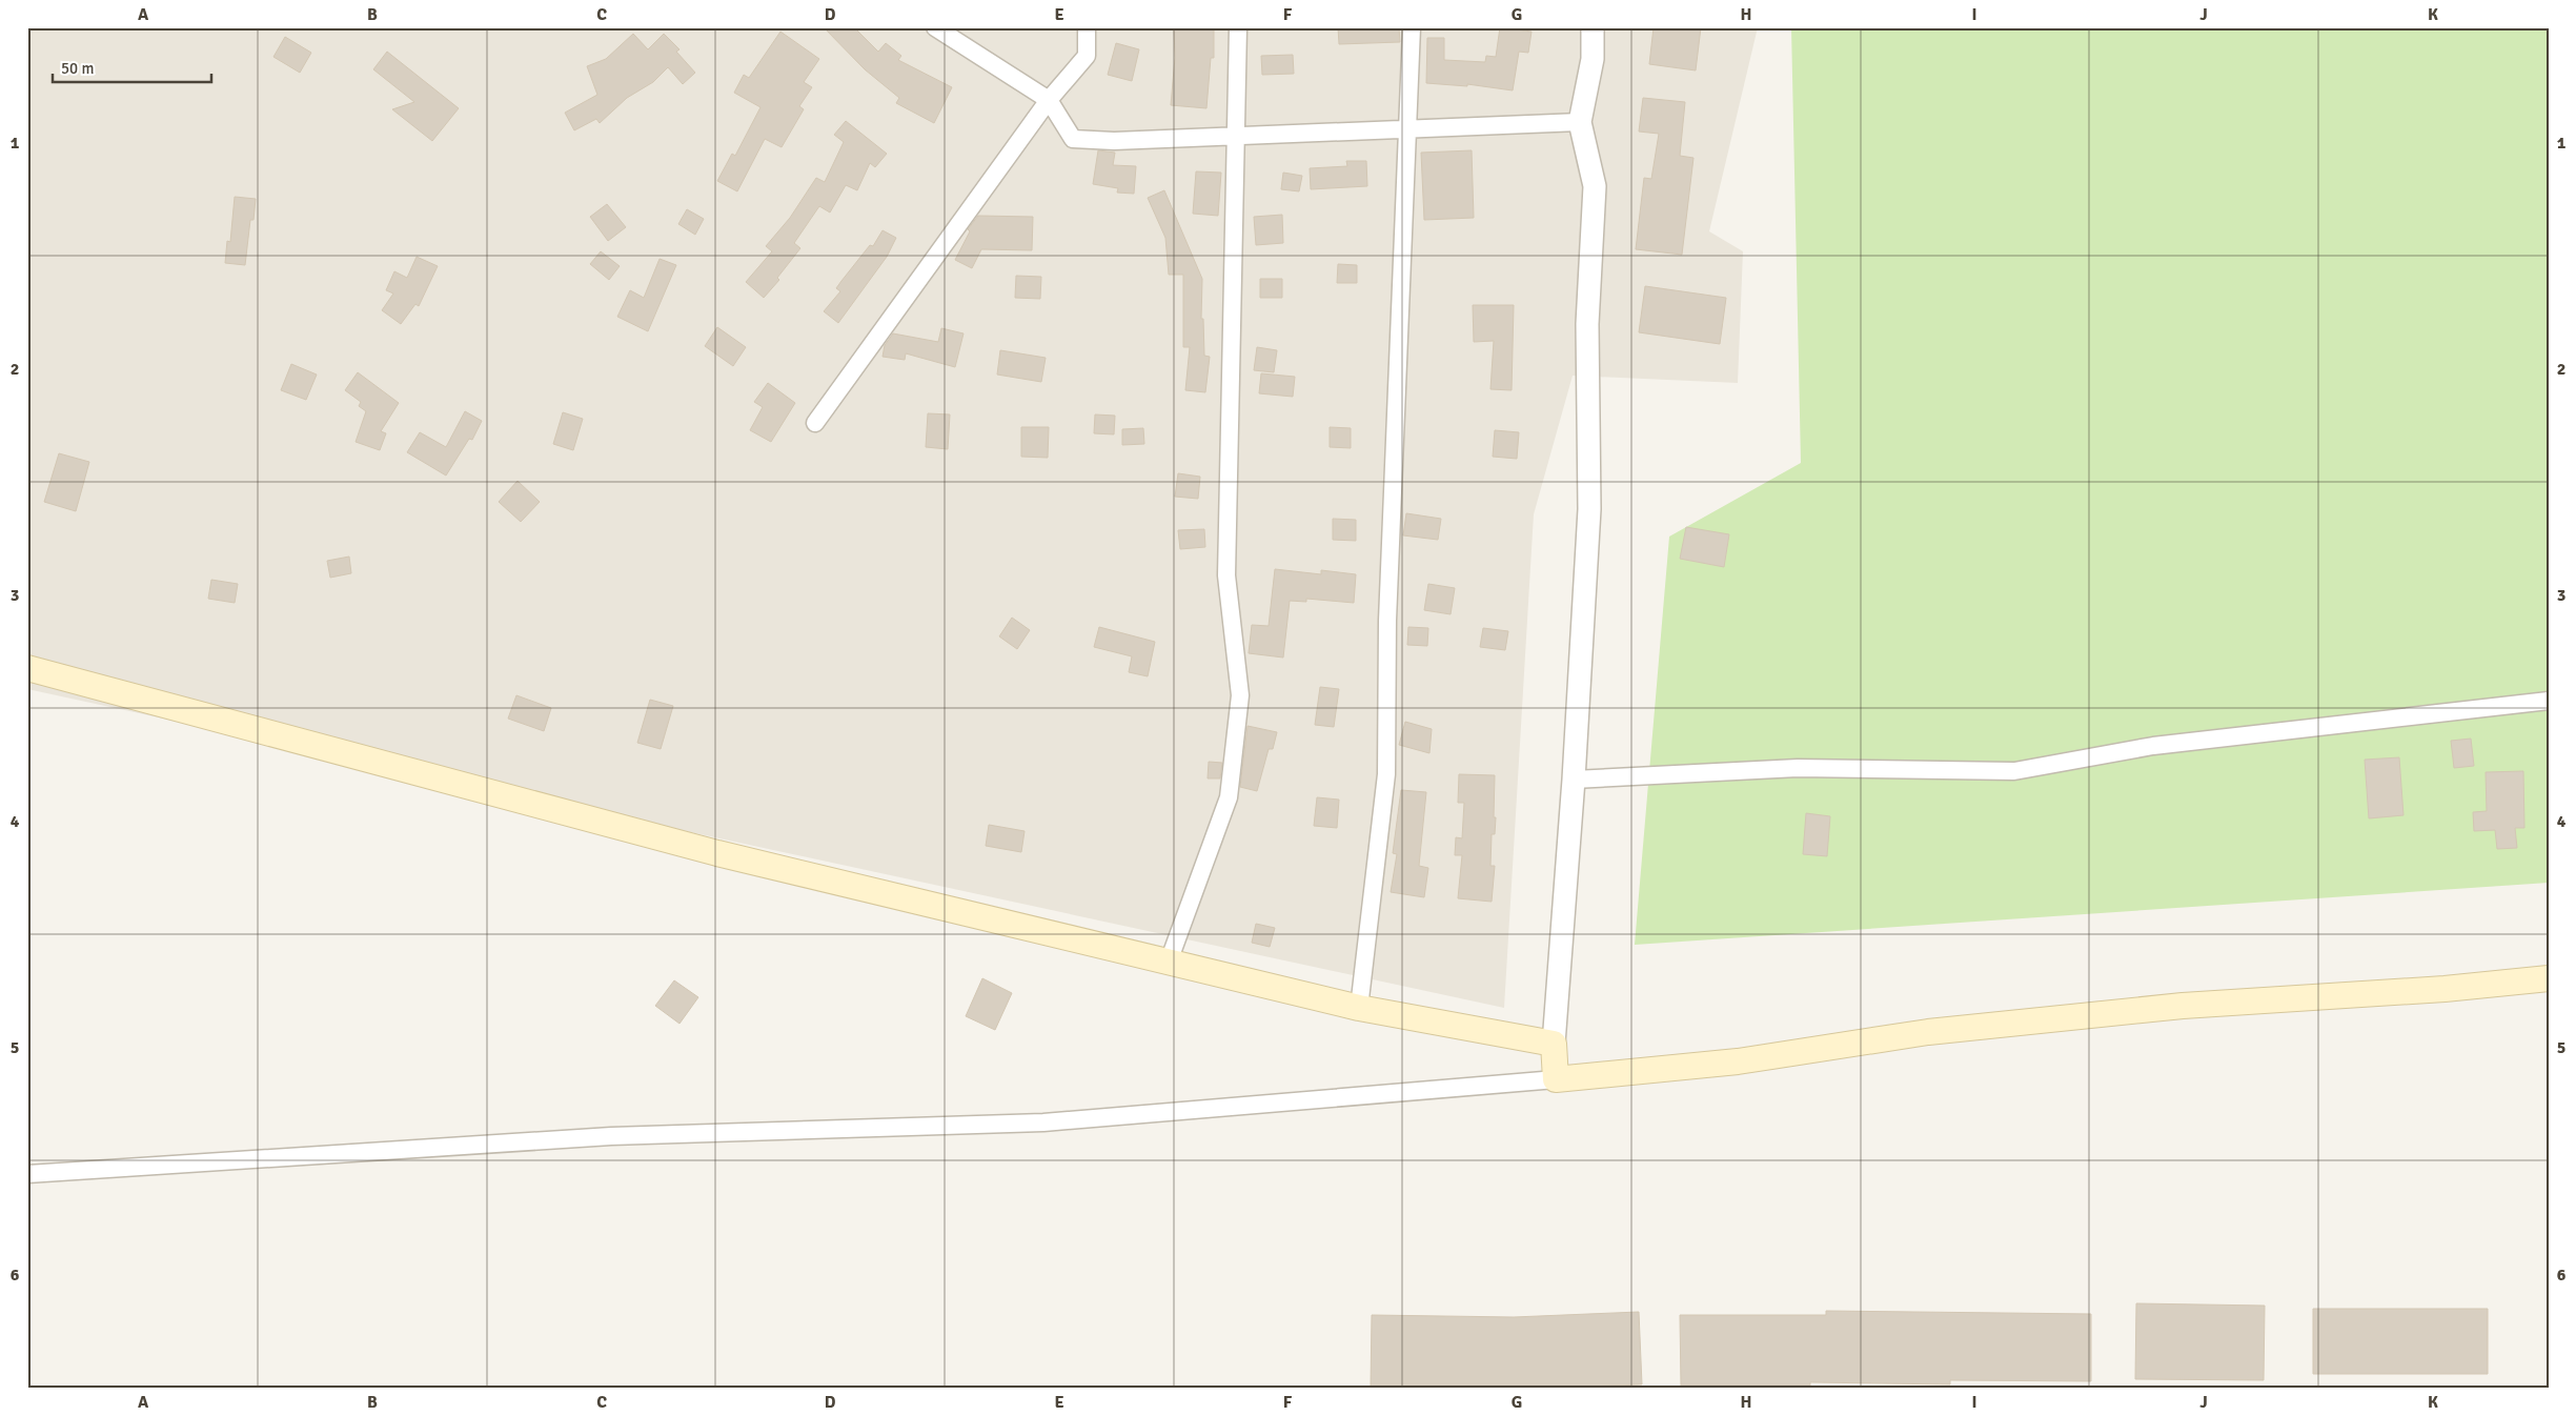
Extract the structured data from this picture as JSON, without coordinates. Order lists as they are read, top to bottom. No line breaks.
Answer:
{"scale_bar":"50 m","grid":{"columns":["A","B","C","D","E","F","G","H","I","J","K"],"rows":["1","2","3","4","5","6"]}}
